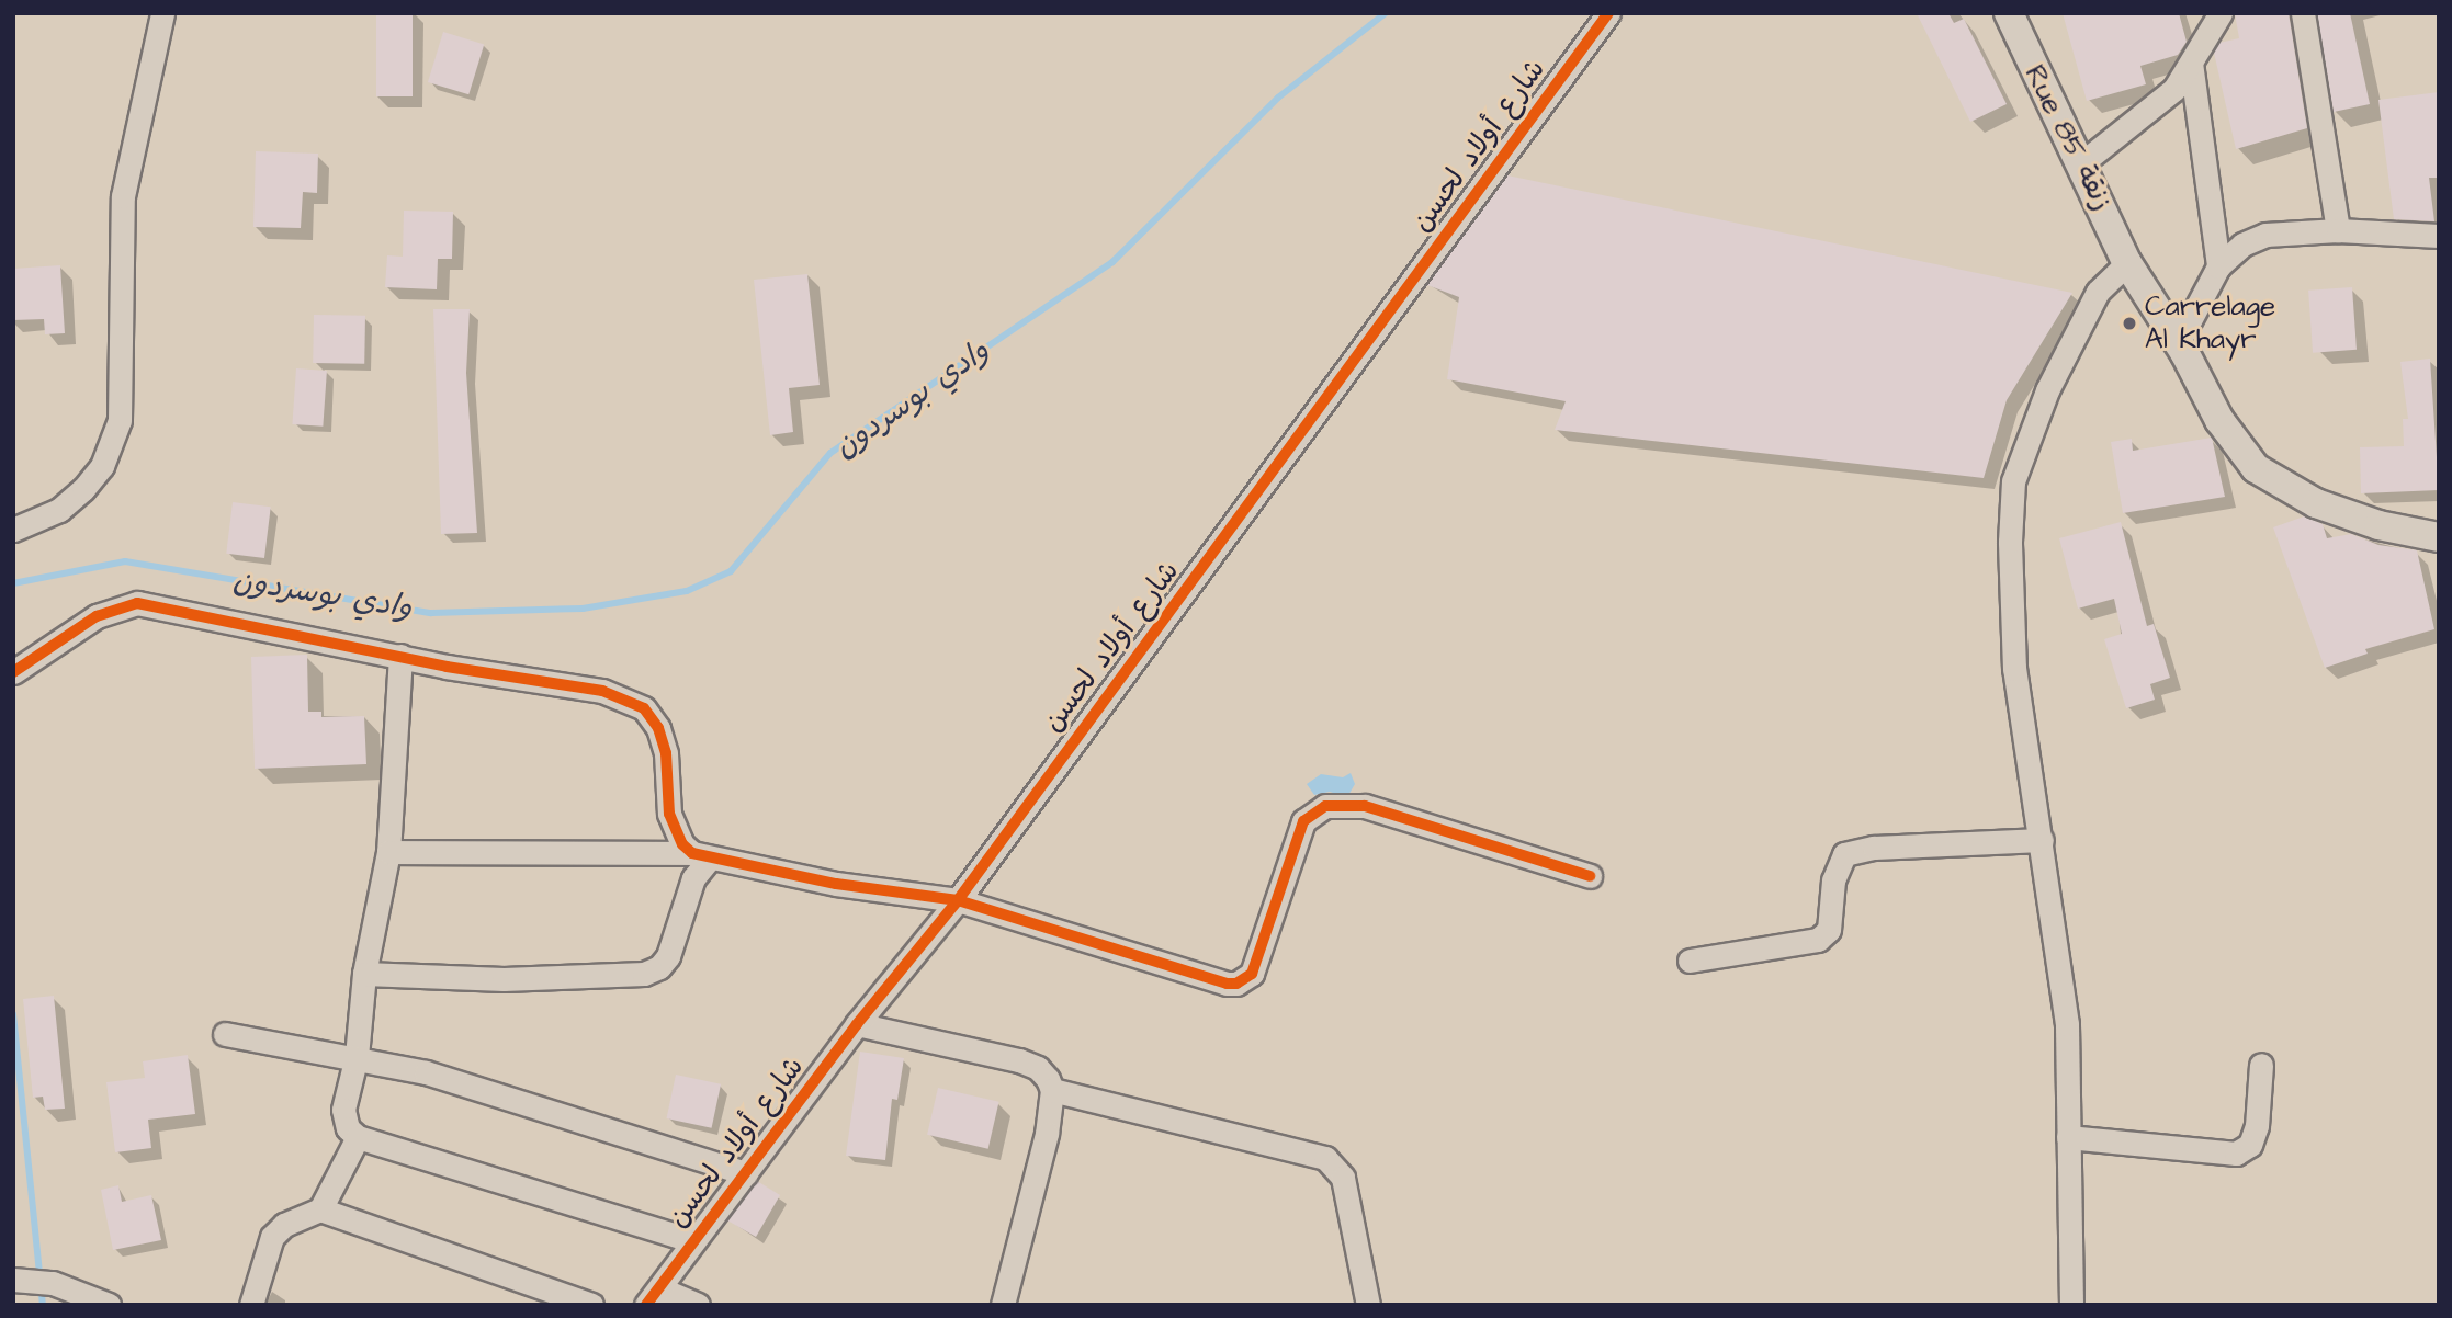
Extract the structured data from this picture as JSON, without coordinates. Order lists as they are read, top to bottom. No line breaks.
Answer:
{"streets":{"street":["Rue 85 زنقة","شارع أولاد لحسن"]},"water":["وادي بوسردون"],"places":["Carrelage Al Khayr"]}
